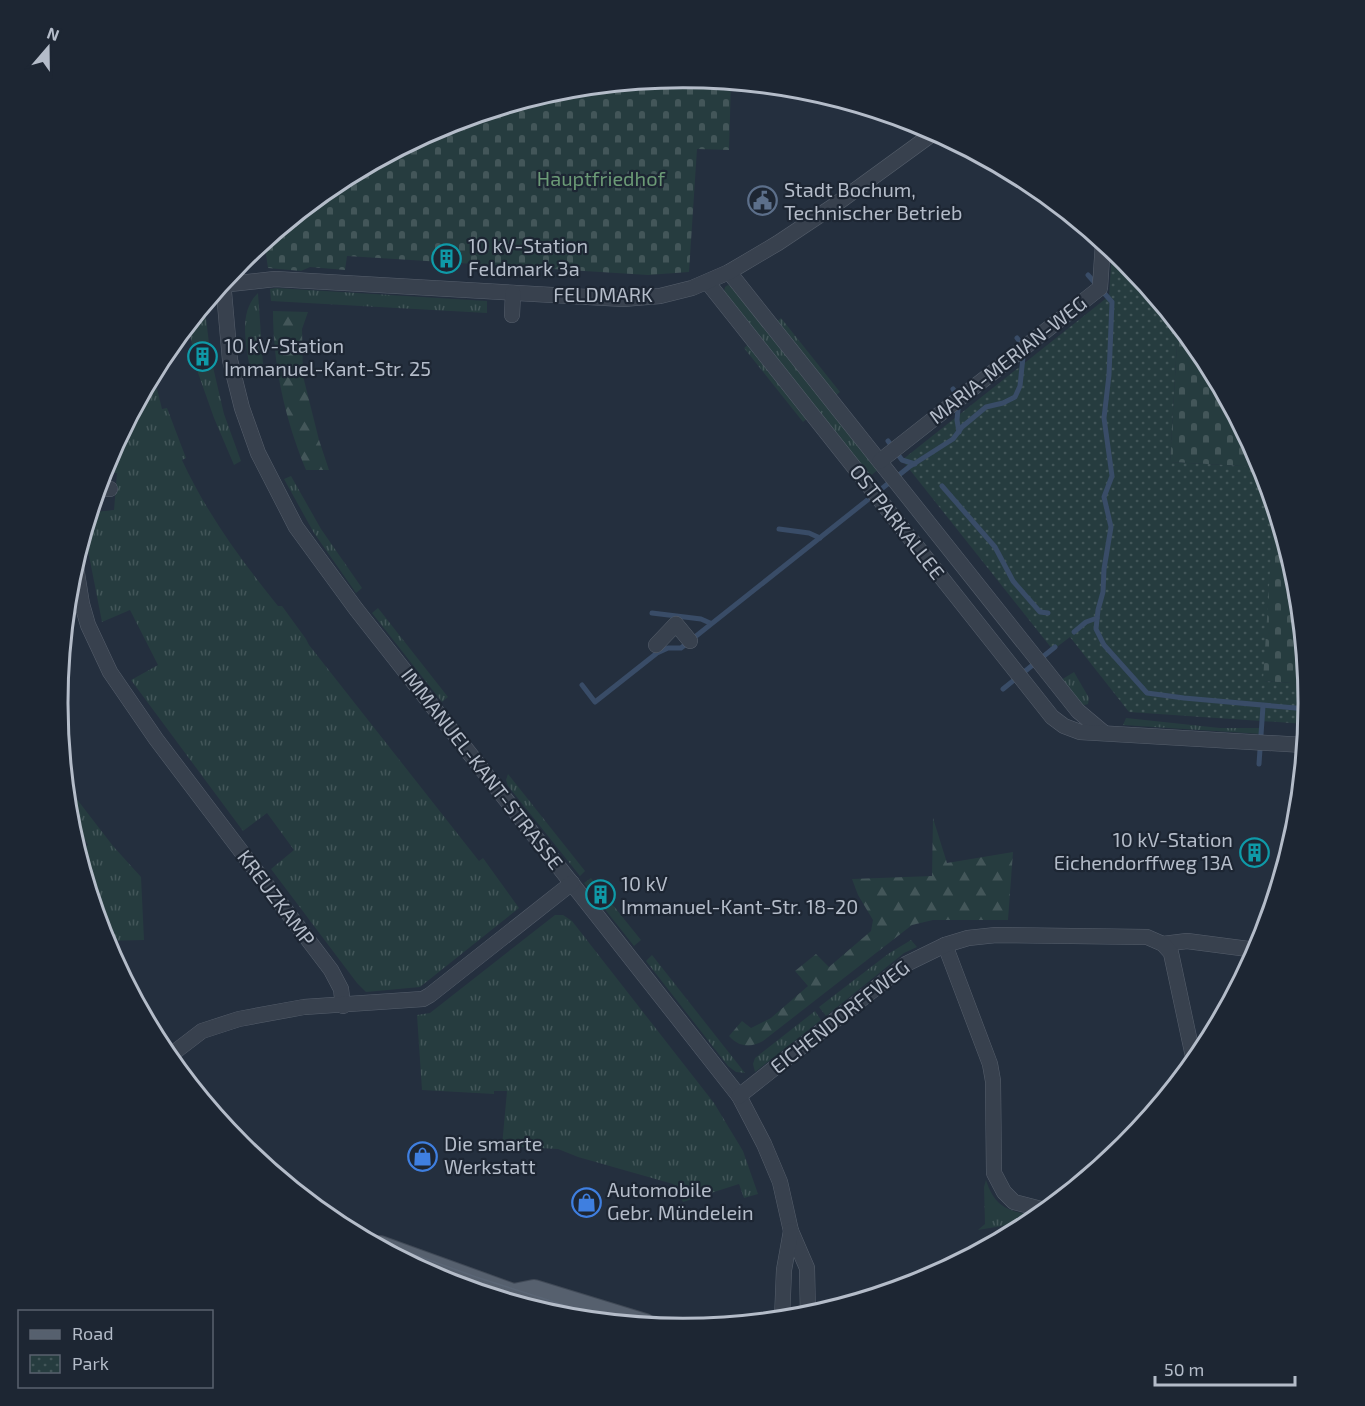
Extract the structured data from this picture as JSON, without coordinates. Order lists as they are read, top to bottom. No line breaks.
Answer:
{"streets":{"street":["FELDMARK","MARIA-MERIAN-WEG","OSTPARKALLEE","IMMANUEL-KANT-STRASSE","KREUZKAMP","EICHENDORFFWEG"]},"crossings":[["FELDMARK","OSTPARKALLEE"],["MARIA-MERIAN-WEG","OSTPARKALLEE"],["IMMANUEL-KANT-STRASSE","EICHENDORFFWEG"]],"parks":["Hauptfriedhof"],"places":{"public building":["Stadt Bochum, Technischer Betrieb"],"building":["10 kV-Station Feldmark 3a","10 kV-Station Immanuel-Kant-Str. 25","10 kV-Station Eichendorffweg 13A","10 kV Immanuel-Kant-Str. 18-20"],"shop":["Die smarte Werkstatt","Automobile Gebr. Mündelein"]},"legend":["Road","Park"],"scale_bar":"50 m","north":"top"}
